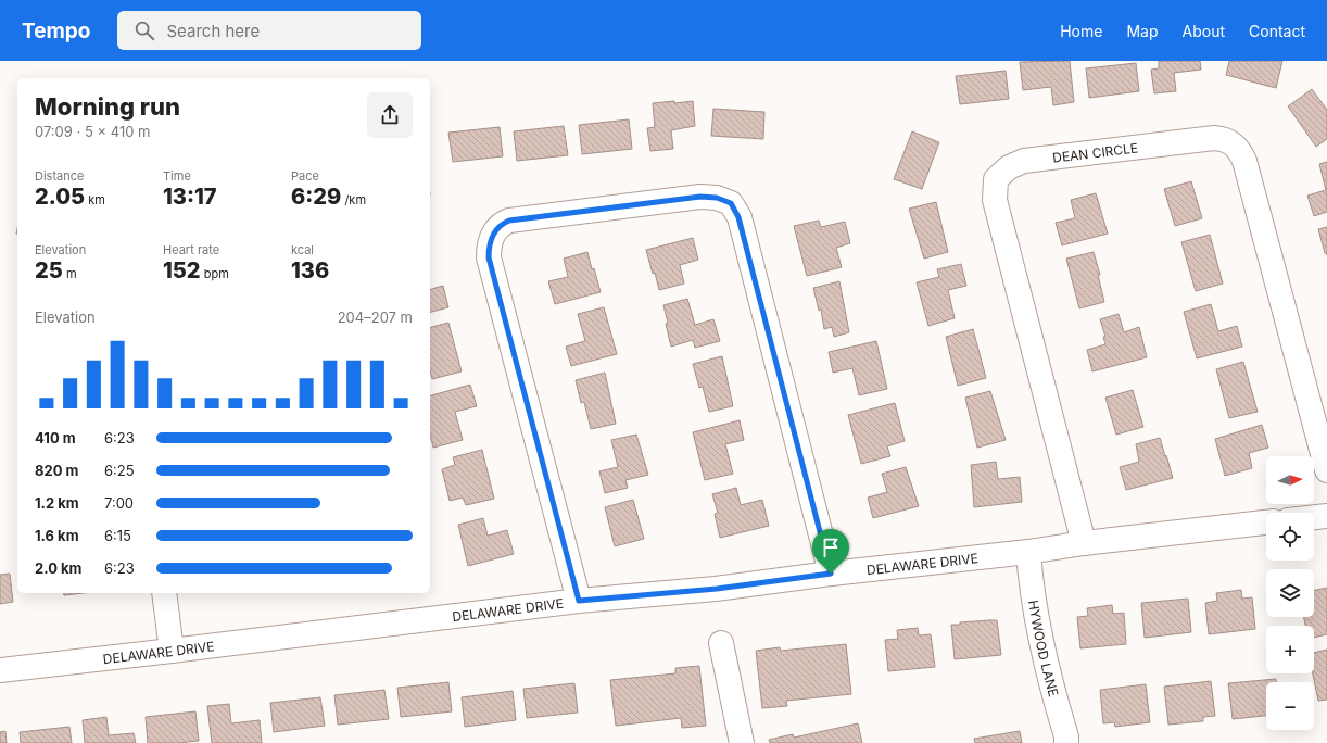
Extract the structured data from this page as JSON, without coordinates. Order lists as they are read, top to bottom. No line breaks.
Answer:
{"streets":{"street":["DEAN CIRCLE","DELAWARE DRIVE","HYWOOD LANE"]},"crossings":[["DEAN CIRCLE","DELAWARE DRIVE"],["DELAWARE DRIVE","HYWOOD LANE"]],"north":"right","page":{"header":"Tempo","search":"Search here","nav":["Home","Map","About","Contact"],"heading":["Morning run","07:09 · 5 × 410 m"],"stats":[["Distance","2.05 km"],["Time","13:17"],["Pace","6:29 /km"],["Elevation","25 m"],["Heart rate","152 bpm"],["kcal","136"]],"chart":["Elevation","204–207 m"],"list":[{"name":"410 m","note":"6:23"},{"name":"820 m","note":"6:25"},{"name":"1.2 km","note":"7:00"},{"name":"1.6 km","note":"6:15"},{"name":"2.0 km","note":"6:23"}],"map_buttons":["+","−"]}}
